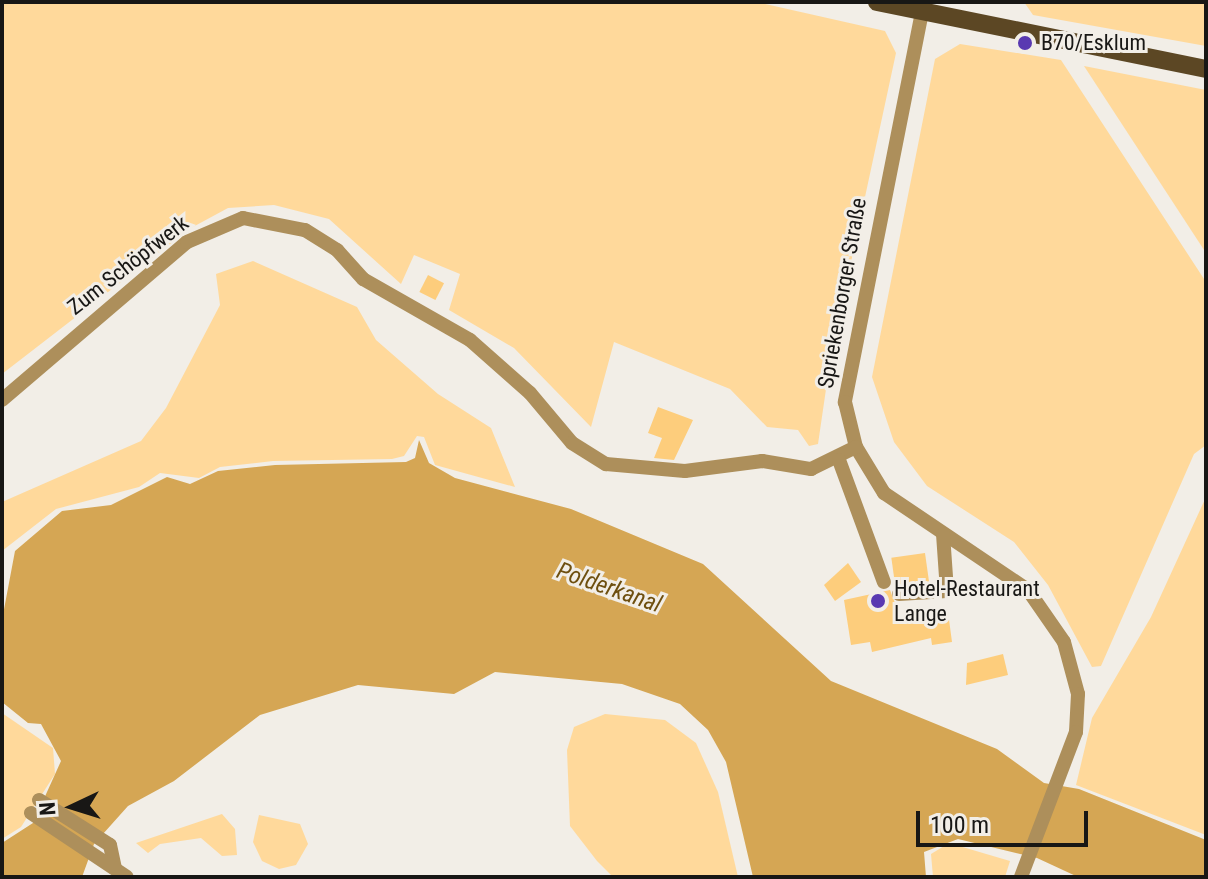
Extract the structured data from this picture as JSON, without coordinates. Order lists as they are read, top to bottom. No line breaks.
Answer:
{"streets":{"street":["Zum Schöpfwerk","Spriekenborger Straße"]},"crossings":[["Zum Schöpfwerk","Spriekenborger Straße"]],"water":["Polderkanal"],"places":["B70/Esklum","Hotel-Restaurant Lange"],"scale_bar":"100 m","north":"left"}
